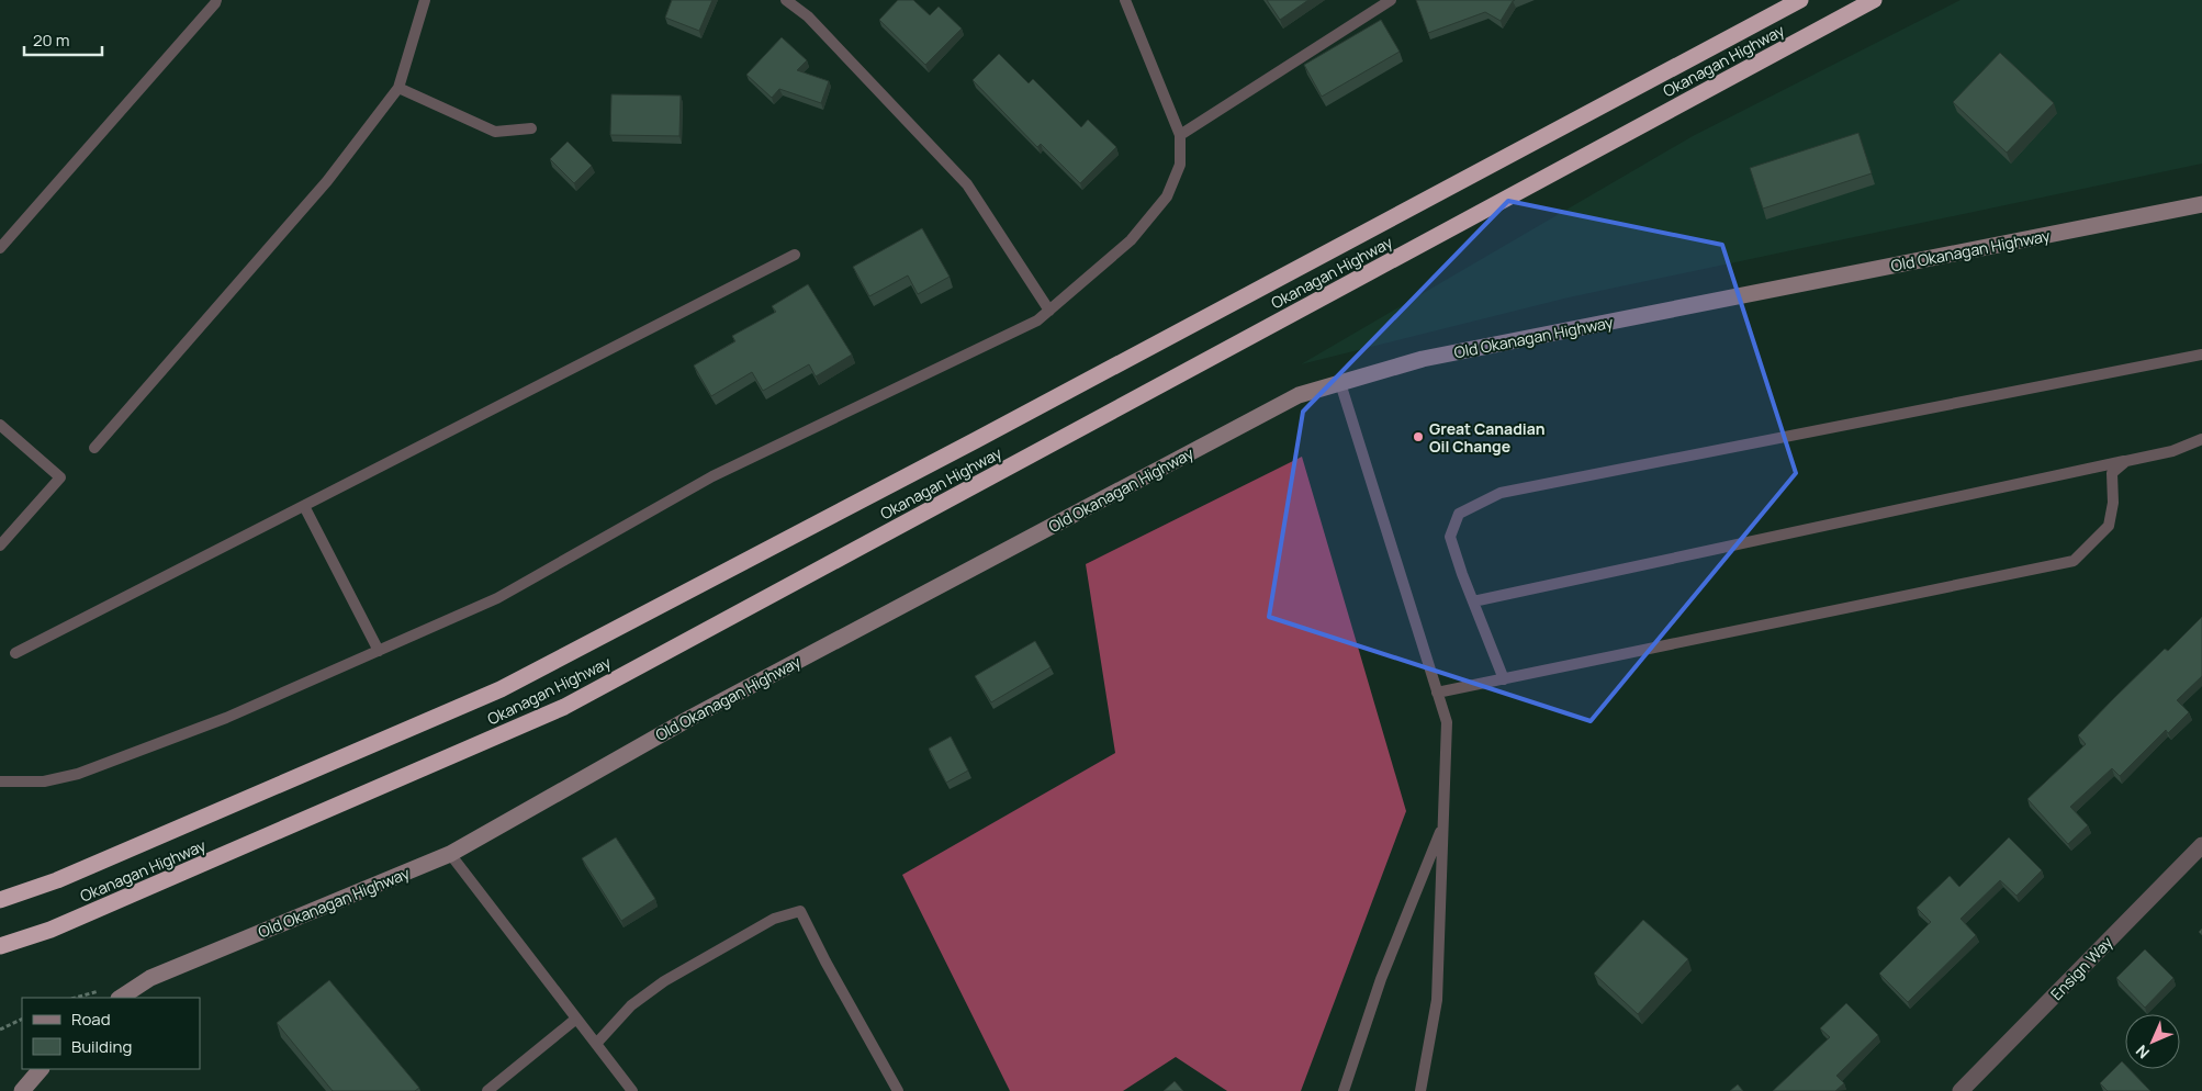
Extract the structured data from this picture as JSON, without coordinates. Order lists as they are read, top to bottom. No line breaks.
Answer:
{"streets":{"highway":["Okanagan Highway"],"street":["Old Okanagan Highway","Ensign Way"]},"places":["Great Canadian Oil Change"],"legend":["Road","Building"],"scale_bar":"20 m","north":"bottom left"}
